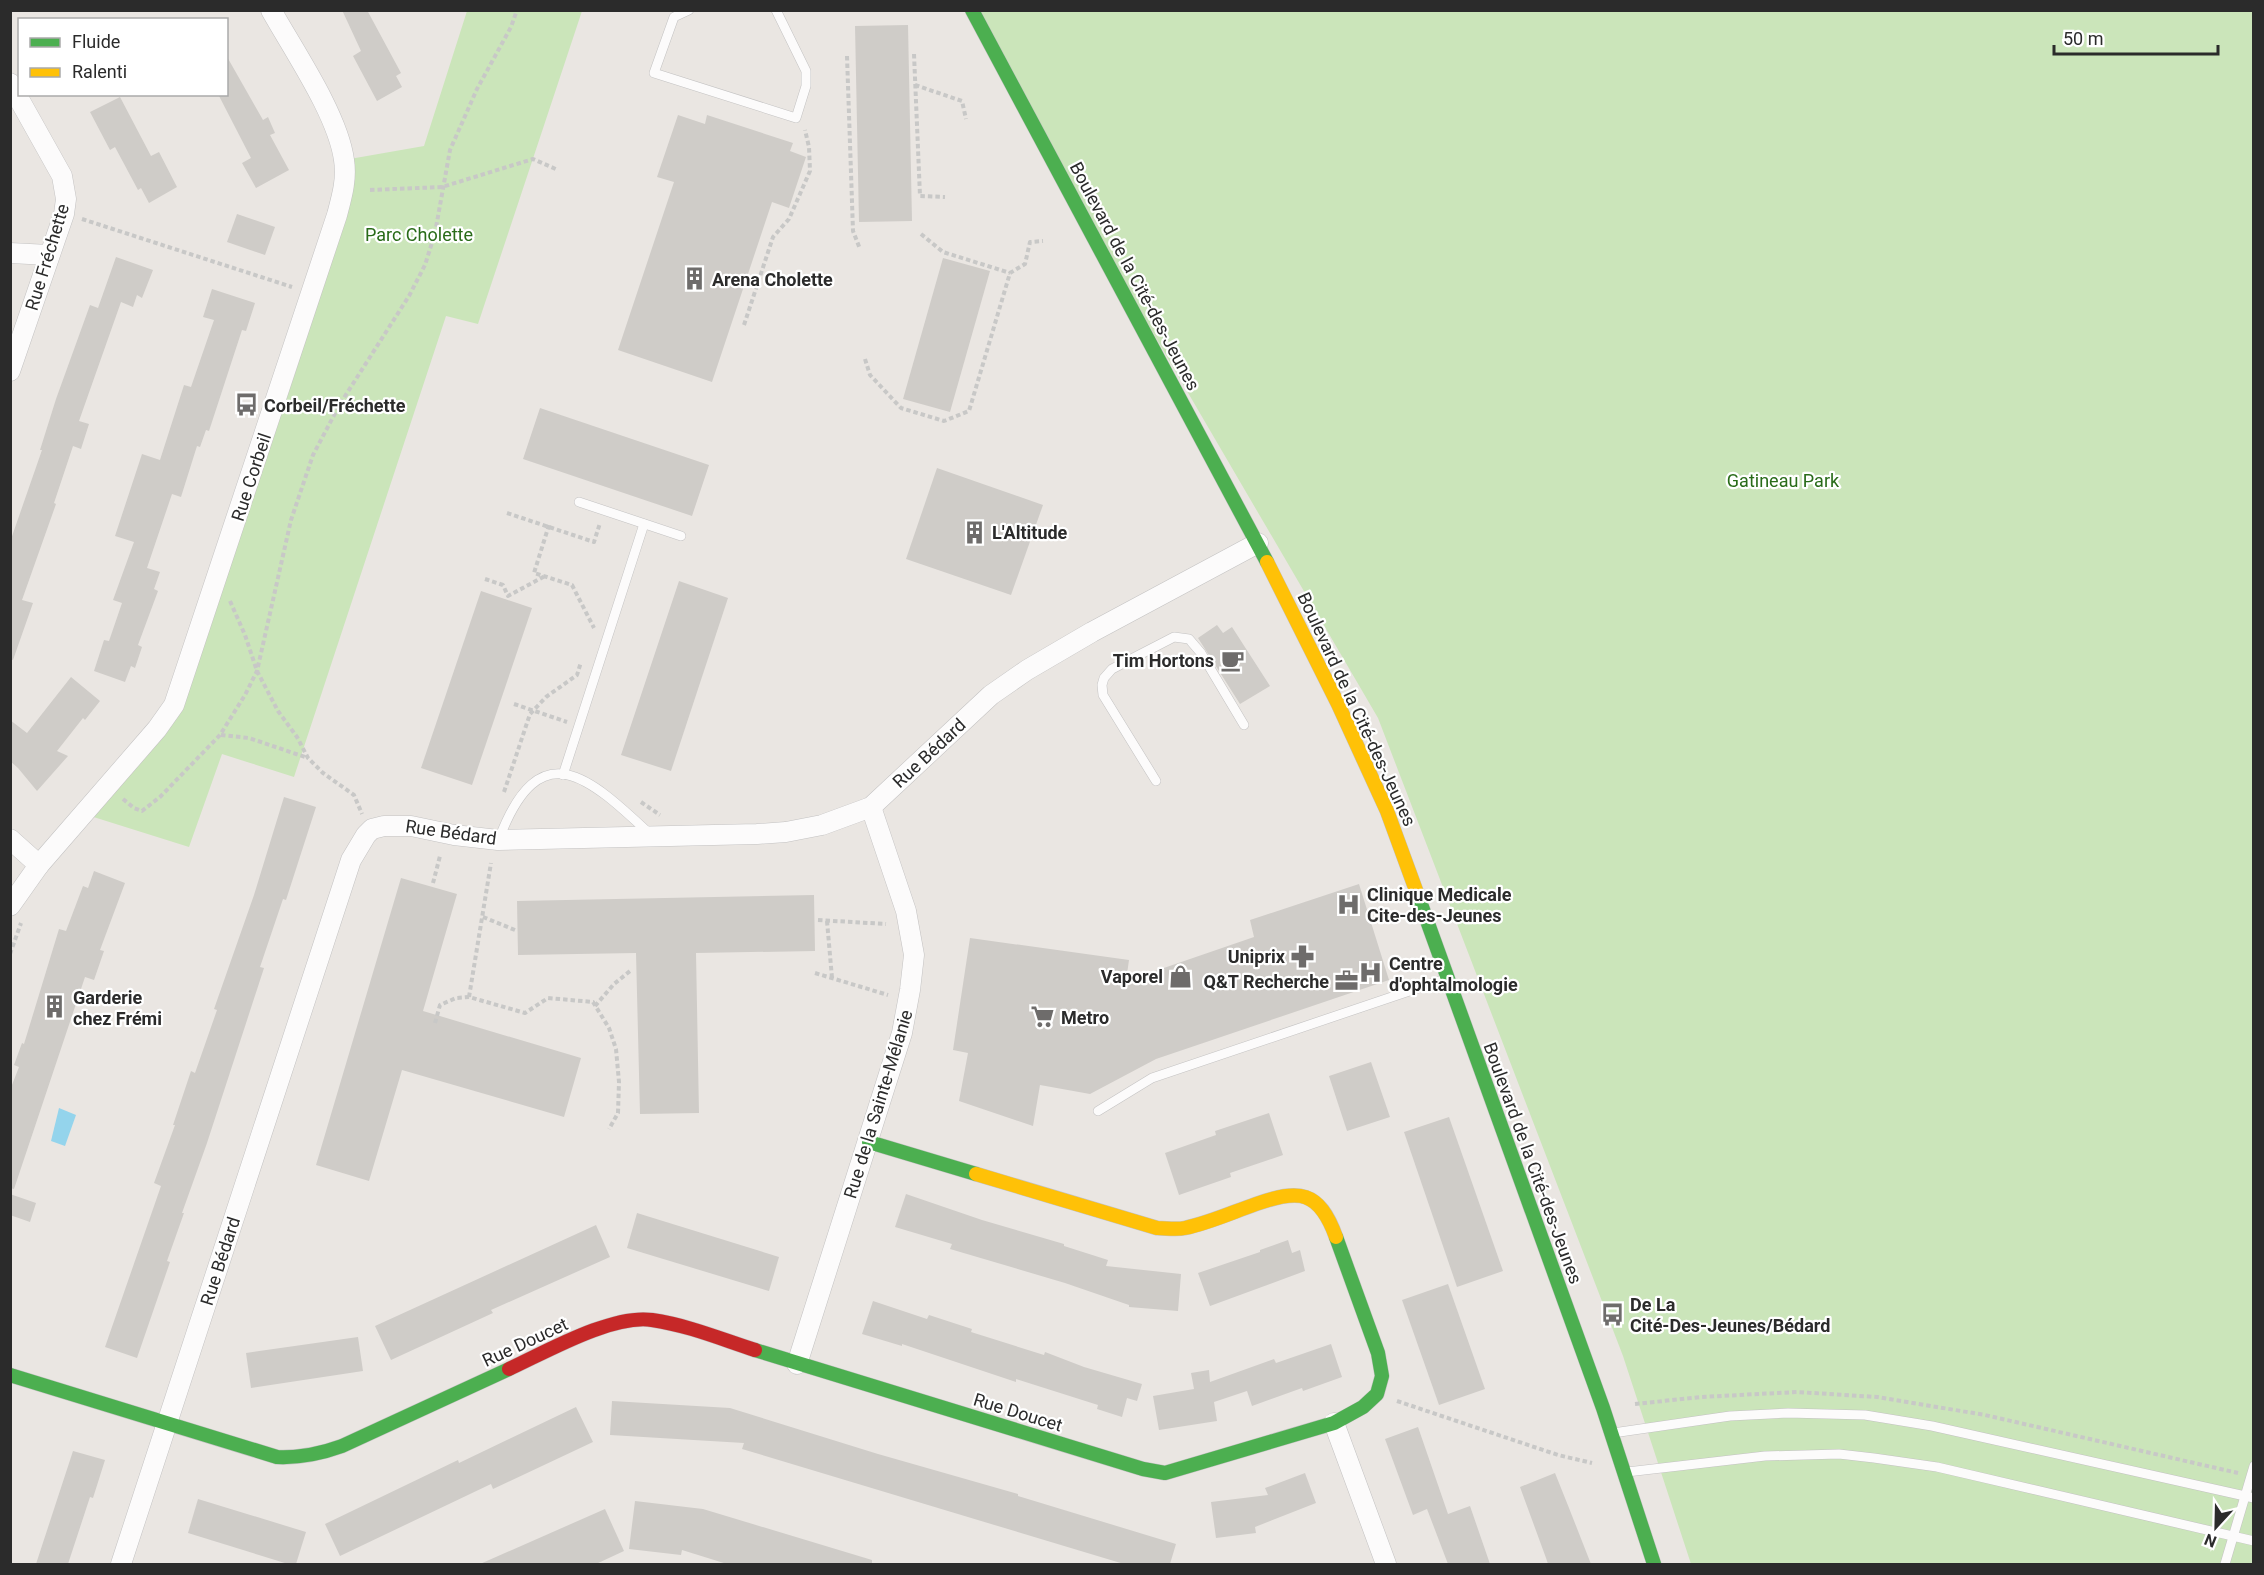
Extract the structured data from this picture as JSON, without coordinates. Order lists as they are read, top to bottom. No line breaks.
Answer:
{"streets":{"street":["Rue Fréchette","Boulevard de la Cité-des-Jeunes","Rue Corbeil","Rue Bédard","Rue de la Sainte-Mélanie","Rue Doucet"]},"crossings":[["Boulevard de la Cité-des-Jeunes","Rue Bédard"],["Rue Bédard","Rue de la Sainte-Mélanie"],["Rue Bédard","Rue Doucet"],["Rue de la Sainte-Mélanie","Rue Doucet"]],"parks":["Parc Cholette","Gatineau Park"],"places":{"building":["Arena Cholette","L'Altitude","Garderie chez Frémi"],"bus stop":["Corbeil/Fréchette","De La Cité-Des-Jeunes/Bédard"],"cafe":["Tim Hortons"],"hospital":["Clinique Medicale Cite-des-Jeunes","Centre d'ophtalmologie"],"pharmacy":["Uniprix"],"shop":["Vaporel"],"office":["Q&T Recherche"],"supermarket":["Metro"]},"legend":["Fluide","Ralenti"],"scale_bar":"50 m","north":"bottom"}
